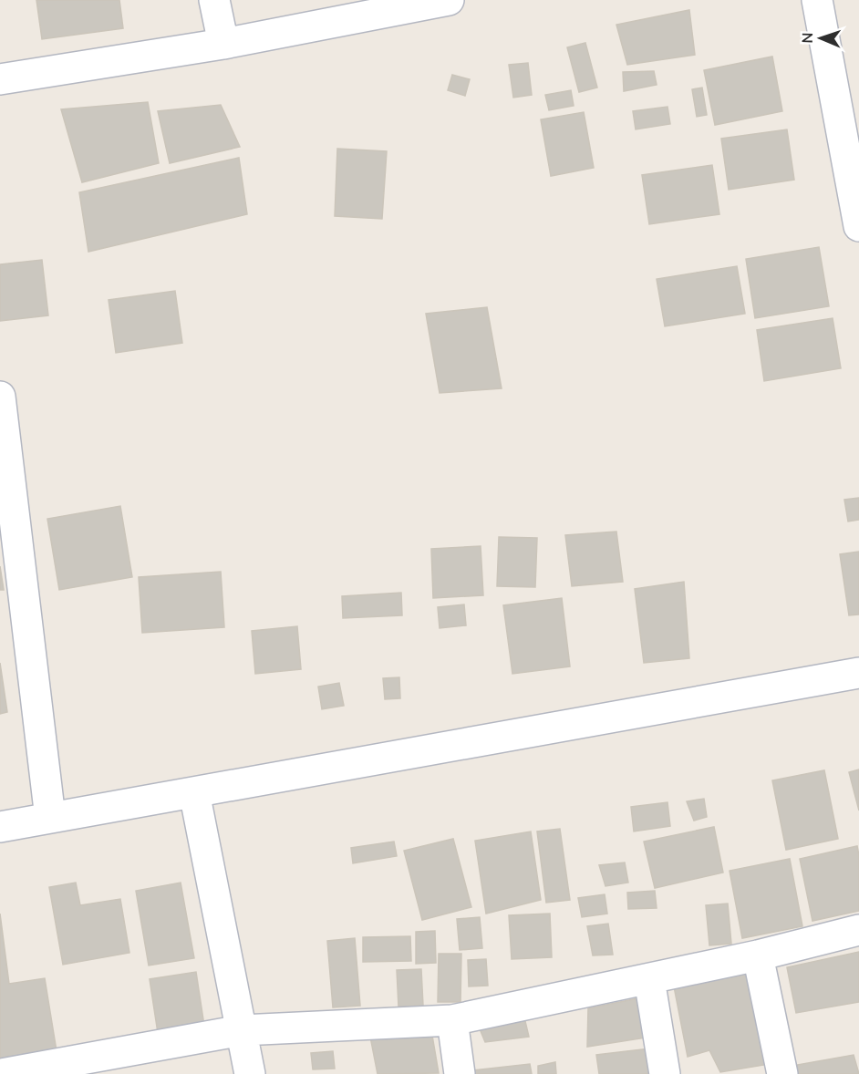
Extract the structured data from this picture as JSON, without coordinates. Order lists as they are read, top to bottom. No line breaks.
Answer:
{"north":"left"}
